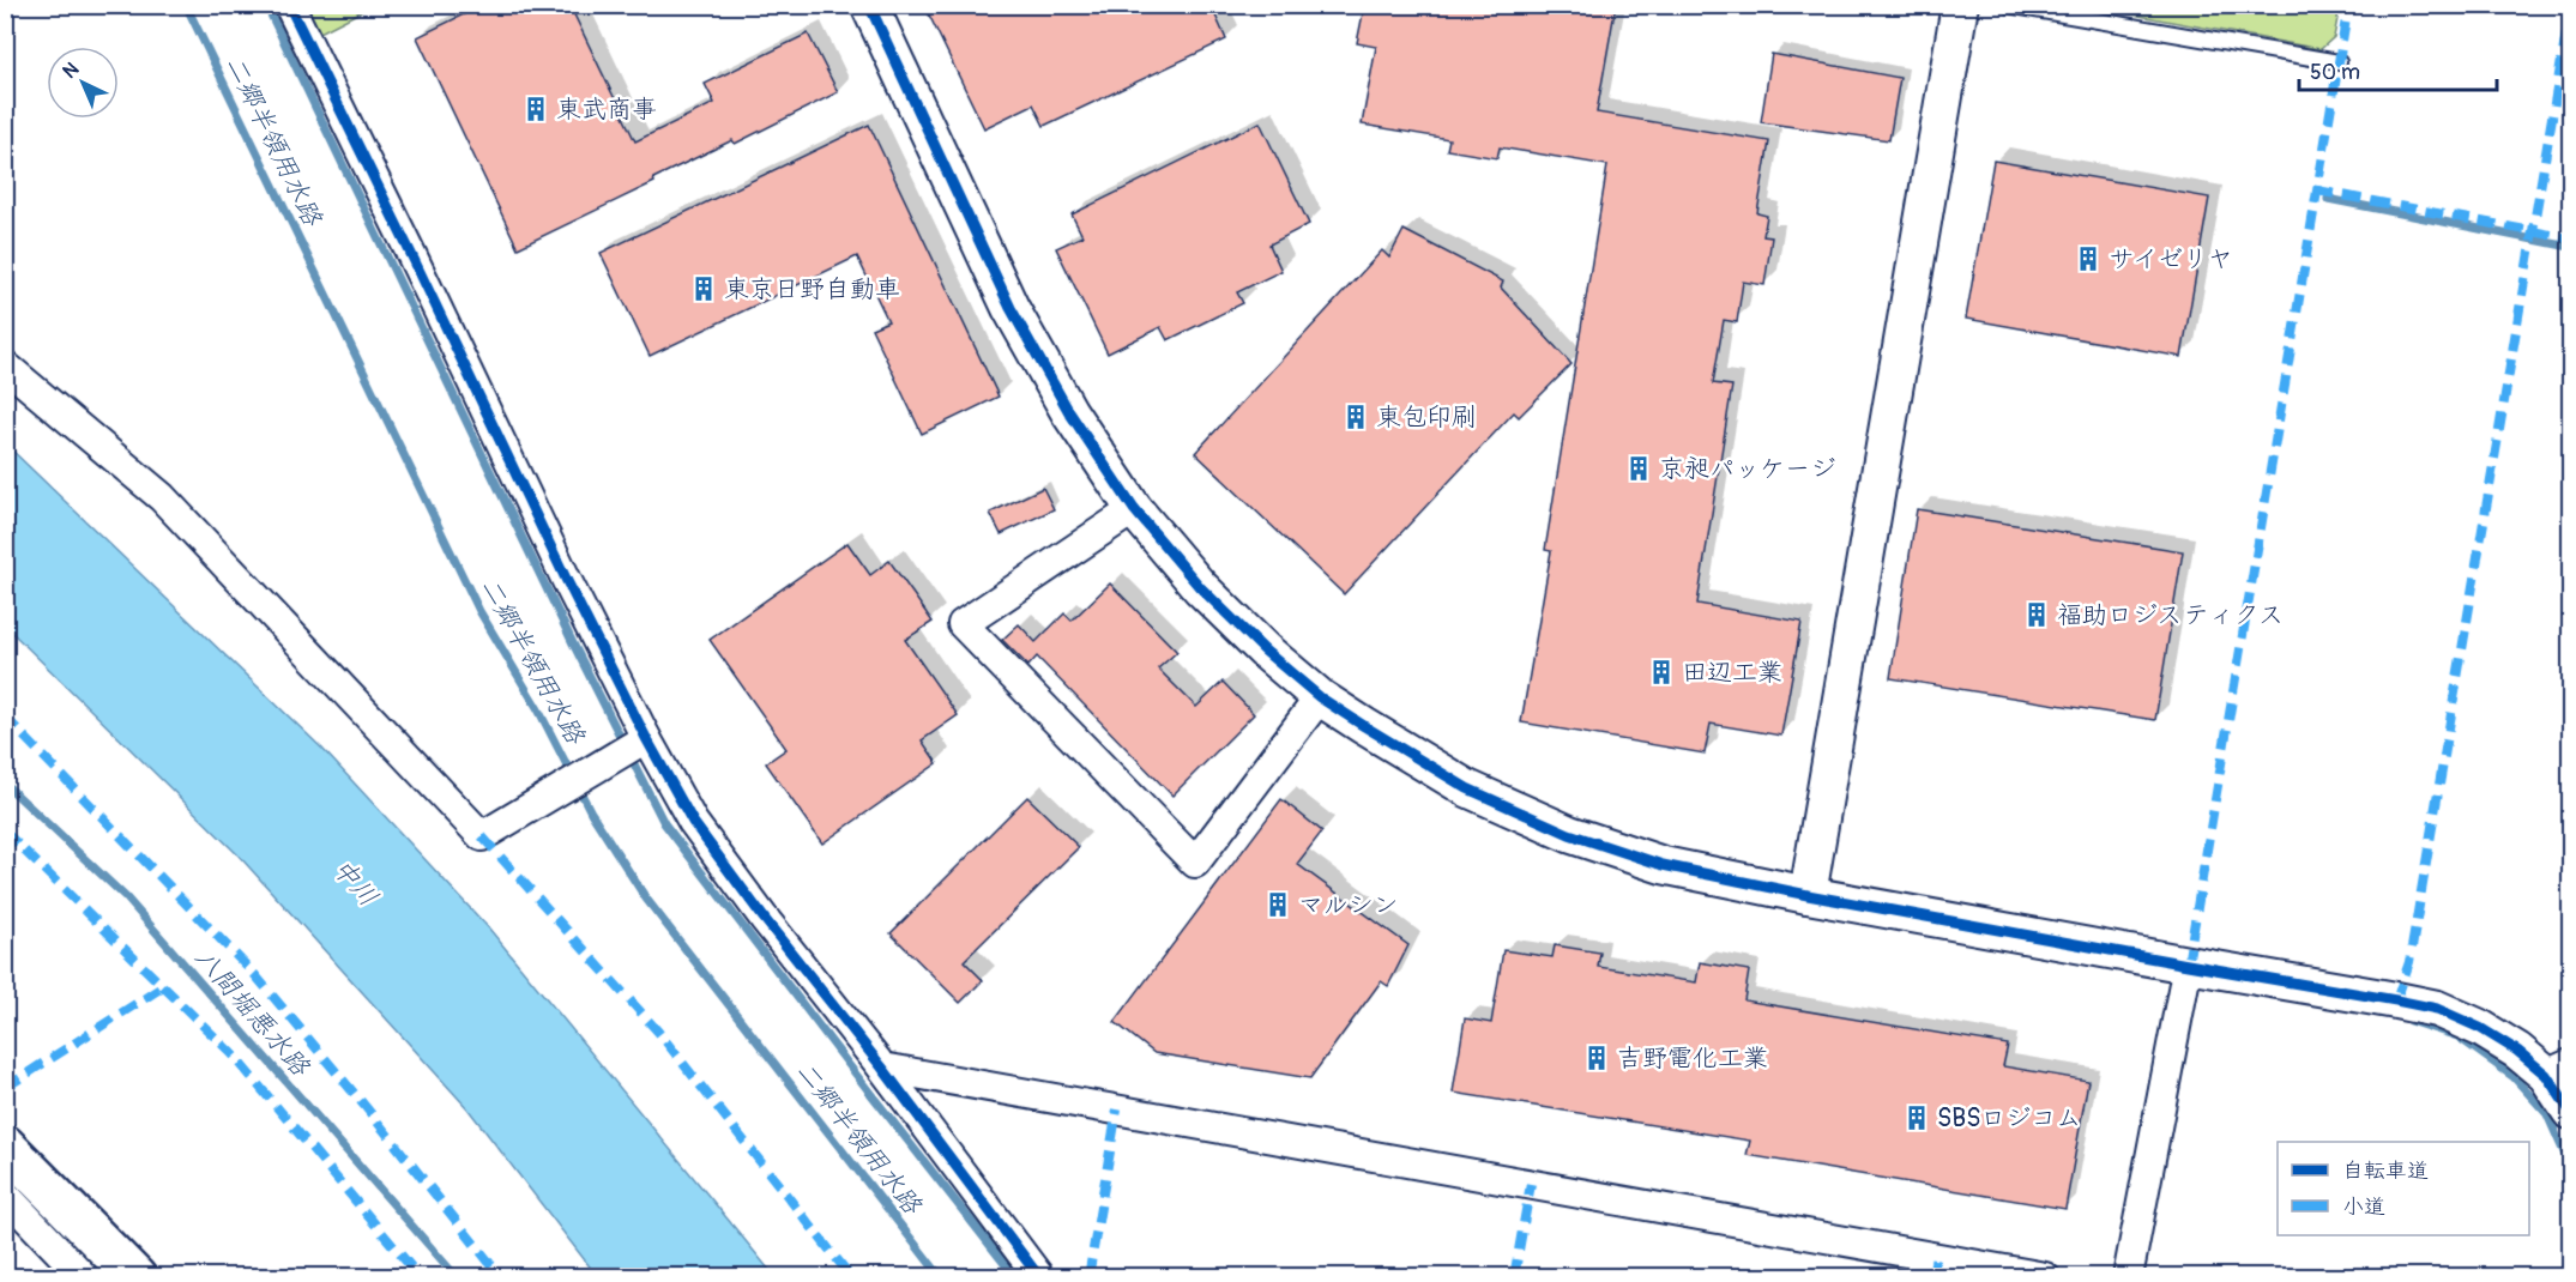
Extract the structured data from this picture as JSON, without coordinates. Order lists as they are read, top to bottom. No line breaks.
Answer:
{"water":["二郷半領用水路","中川","八間堀悪水路"],"places":{"building":["東武商事","サイゼリヤ","東京日野自動車","東包印刷","京昶パッケージ","福助ロジスティクス","田辺工業","マルシン","吉野電化工業","SBSロジコム"]},"legend":["自転車道","小道"],"scale_bar":"50 m","north":"top left"}
